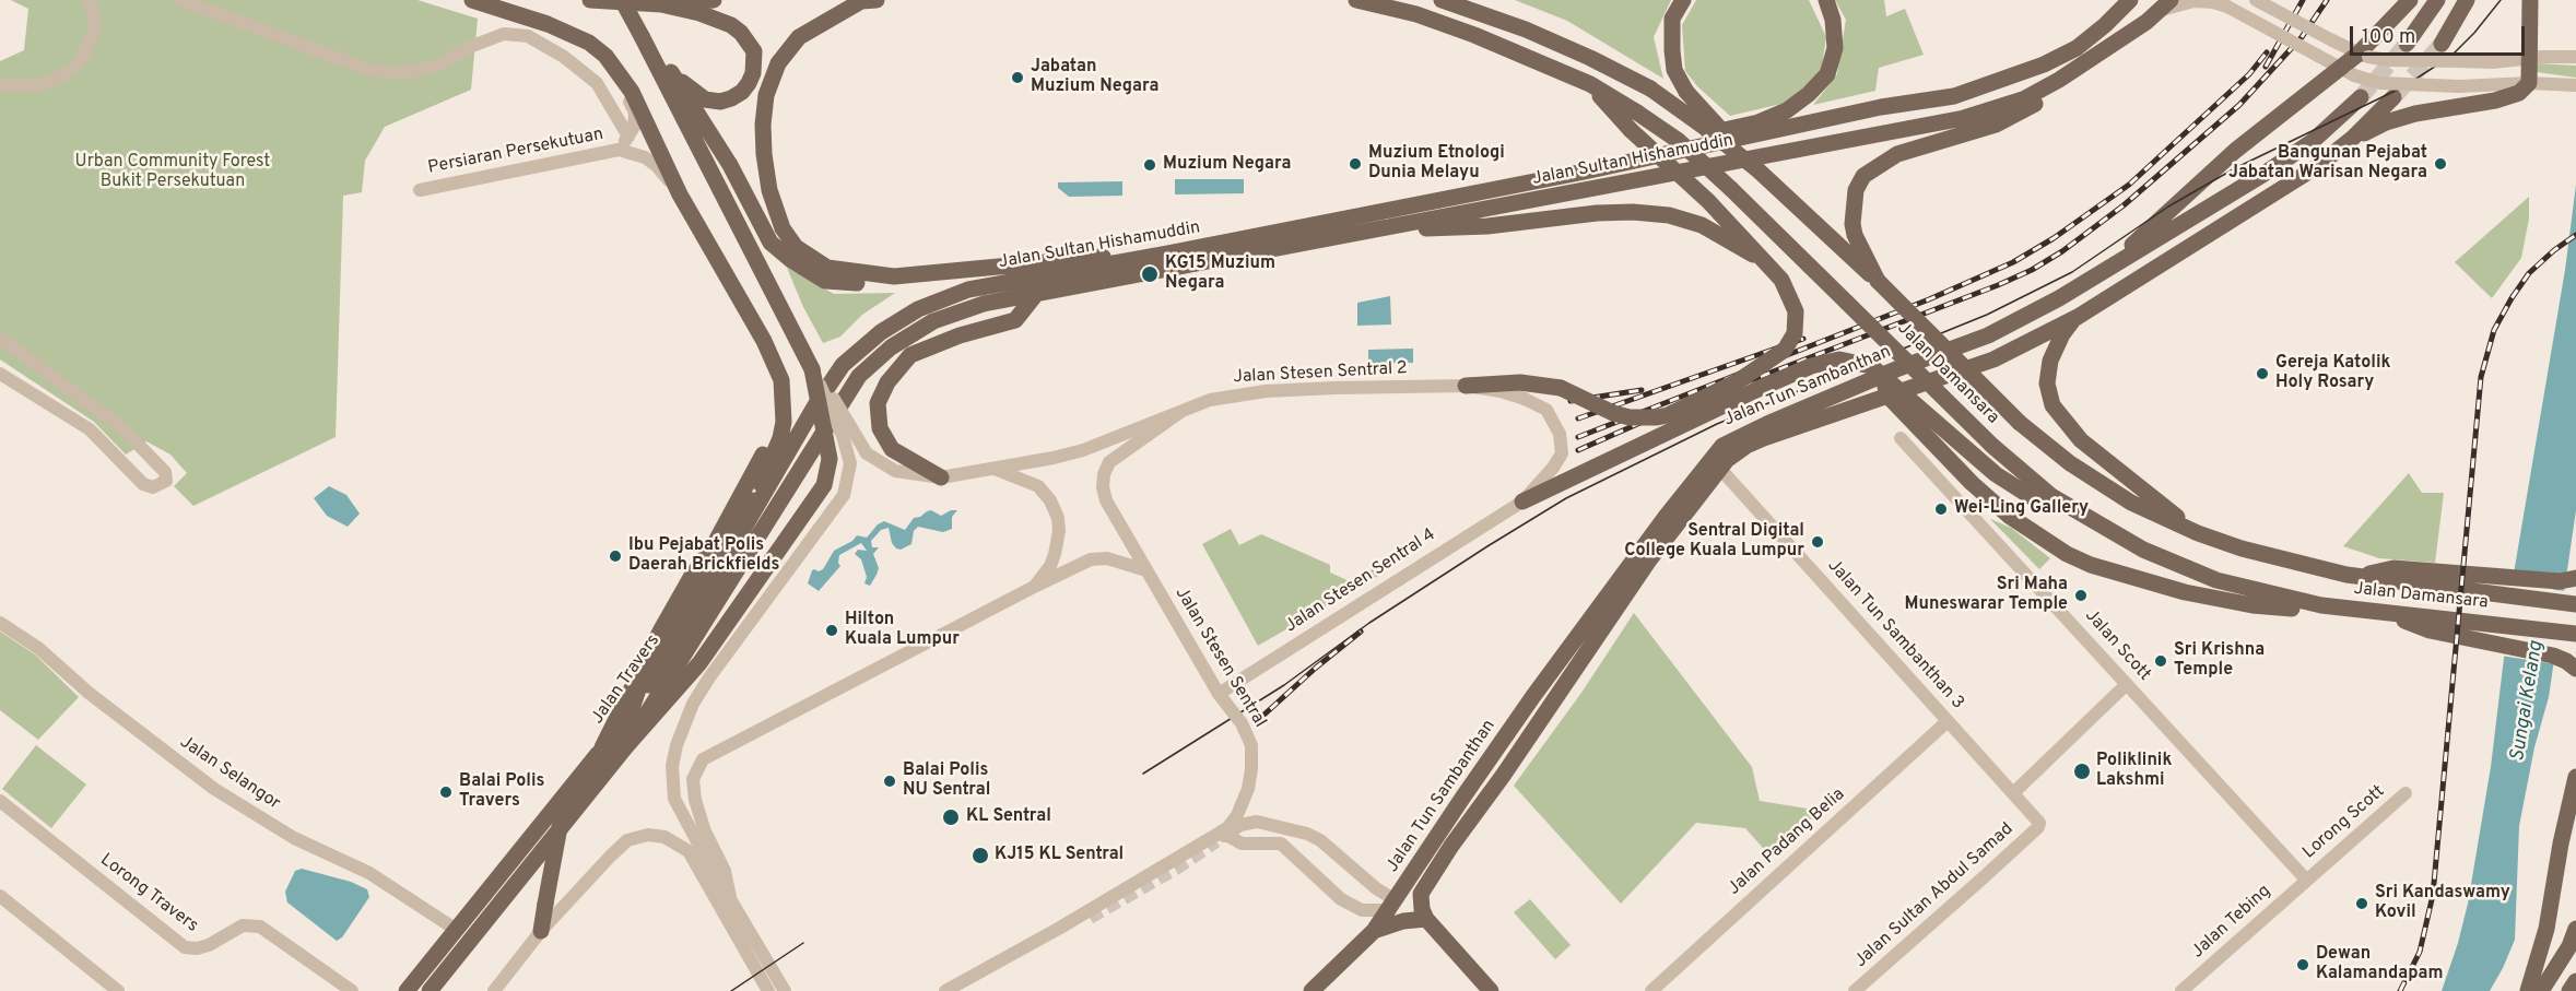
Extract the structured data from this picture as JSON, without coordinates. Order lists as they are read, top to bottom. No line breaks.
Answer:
{"streets":{"main road":["Jalan Sultan Hishamuddin","Jalan Damansara","Jalan Tun Sambanthan","Jalan Travers"],"street":["Persiaran Persekutuan","Jalan Stesen Sentral 2","Jalan Stesen Sentral 4","Jalan Tun Sambanthan 3","Jalan Scott","Jalan Stesen Sentral","Jalan Selangor","Lorong Scott","Jalan Padang Belia","Lorong Travers","Jalan Sultan Abdul Samad","Jalan Tebing"]},"crossings":[["Jalan Sultan Hishamuddin","Jalan Travers"],["Jalan Stesen Sentral 2","Jalan Stesen Sentral 4"],["Jalan Stesen Sentral 2","Jalan Stesen Sentral"],["Jalan Tun Sambanthan","Jalan Tun Sambanthan 3"],["Jalan Stesen Sentral 4","Jalan Stesen Sentral"],["Jalan Tun Sambanthan 3","Jalan Padang Belia"],["Jalan Tun Sambanthan 3","Jalan Sultan Abdul Samad"],["Jalan Scott","Lorong Scott"],["Jalan Scott","Jalan Tebing"],["Jalan Travers","Jalan Selangor"],["Lorong Scott","Jalan Tebing"]],"water":["Sungai Kelang"],"parks":["Urban Community Forest Bukit Persekutuan"],"places":["Jabatan Muzium Negara","Muzium Etnologi Dunia Melayu","Bangunan Pejabat Jabatan Warisan Negara","Muzium Negara","KG15 Muzium Negara","Gereja Katolik Holy Rosary","Wei-Ling Gallery","Sentral Digital College Kuala Lumpur","Ibu Pejabat Polis Daerah Brickfields","Sri Maha Muneswarar Temple","Hilton Kuala Lumpur","Sri Krishna Temple","Poliklinik Lakshmi","Balai Polis NU Sentral","Balai Polis Travers","KL Sentral","KJ15 KL Sentral","Sri Kandaswamy Kovil","Dewan Kalamandapam"],"scale_bar":"100 m"}
